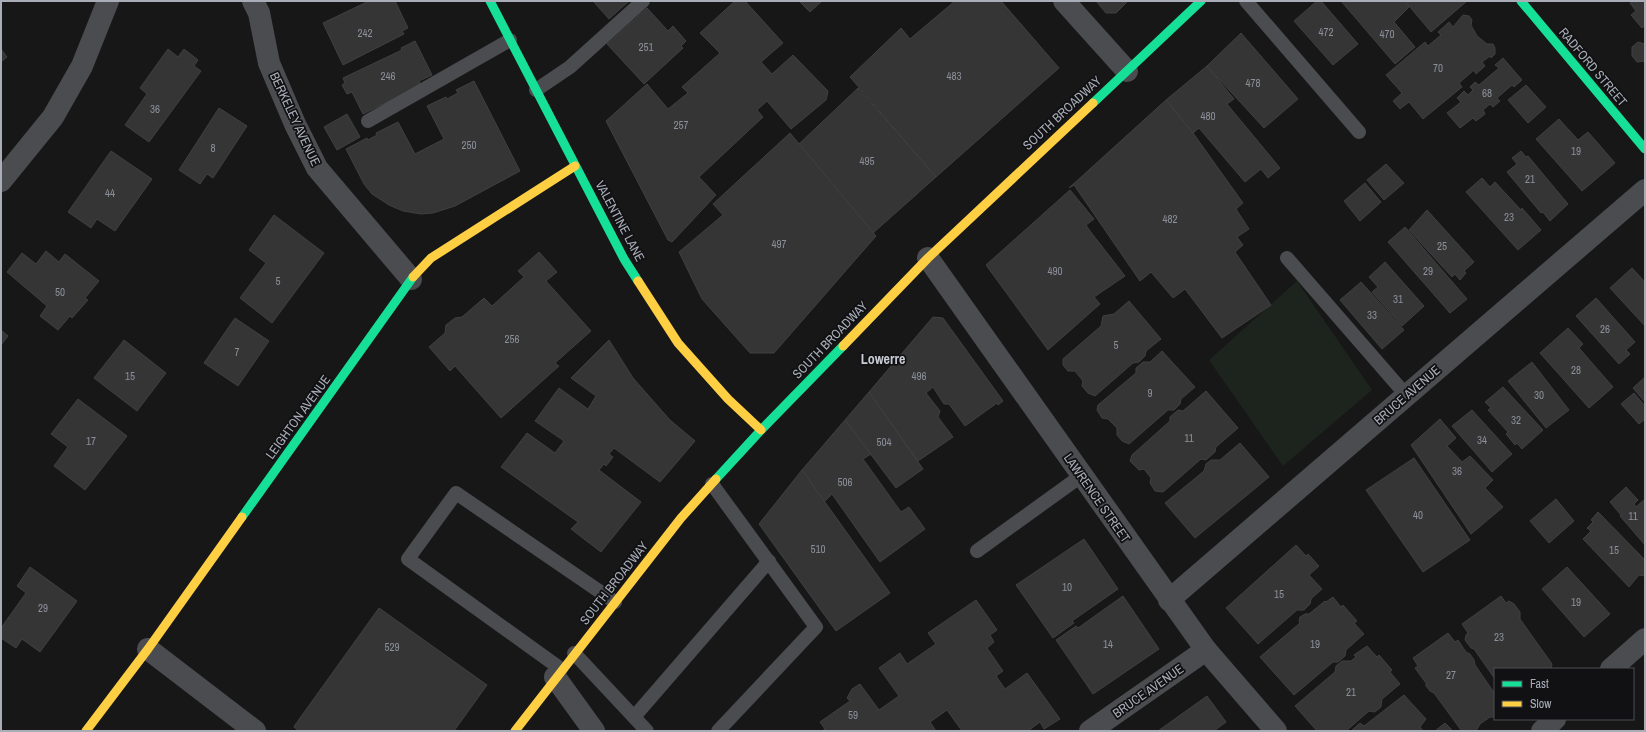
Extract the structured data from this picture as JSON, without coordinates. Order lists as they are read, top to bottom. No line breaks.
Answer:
{"streets":{"street":["RADFORD STREET","SOUTH BROADWAY","BERKELEY AVENUE","VALENTINE LANE","BRUCE AVENUE","LEIGHTON AVENUE","LAWRENCE STREET"]},"crossings":[["SOUTH BROADWAY","VALENTINE LANE"],["SOUTH BROADWAY","LAWRENCE STREET"],["BERKELEY AVENUE","LEIGHTON AVENUE"],["VALENTINE LANE","LEIGHTON AVENUE"],["BRUCE AVENUE","LAWRENCE STREET"]],"districts":["Lowerre"],"house_numbers":["472","242","470","251","70","246","483","478","68","36","480","257","250","8","19","495","21","44","23","482","497","25","490","29","5","50","31","33","26","256","5","7","28","15","496","9","30","32","11","34","17","504","36","506","40","11","510","15","10","15","19","29","23","14","19","529","27","21","59"],"legend":["Fast","Slow"]}
